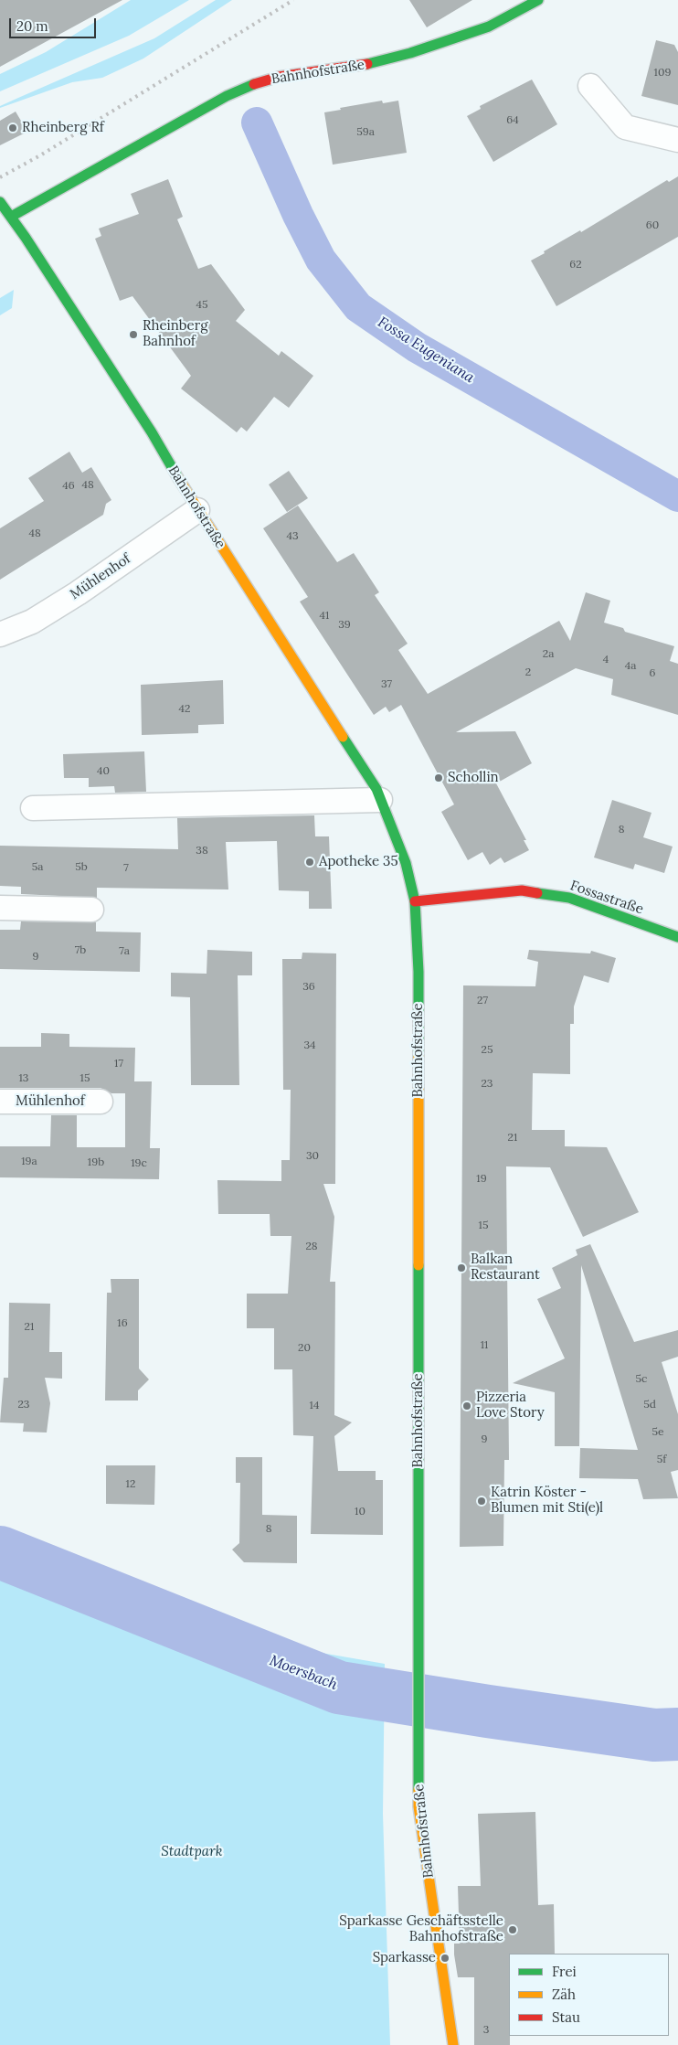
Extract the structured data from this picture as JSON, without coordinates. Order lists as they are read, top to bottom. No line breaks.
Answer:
{"streets":{"street":["Bahnhofstraße","Mühlenhof","Fossastraße"]},"crossings":[["Bahnhofstraße","Mühlenhof"],["Bahnhofstraße","Fossastraße"]],"water":["Fossa Eugeniana","Moersbach"],"parks":["Stadtpark"],"places":["Rheinberg Rf","Rheinberg Bahnhof","Schollin","Apotheke 35","Balkan Restaurant","Pizzeria Love Story","Katrin Köster - Blumen mit Sti(e)l","Sparkasse Geschäftsstelle Bahnhofstraße","Sparkasse"],"house_numbers":["109","64","59a","60","62","45","48","46","48","43","41","39","2a","4","4a","2","6","37","42","40","8","38","5a","5b","7","7b","7a","9","36","27","34","25","17","13","15","23","21","30","19a","19b","19c","19","15","28","16","21","11","20","5c","23","5d","14","5e","9","5f","12","10","8","3"],"legend":["Frei","Zäh","Stau"],"scale_bar":"20 m"}
